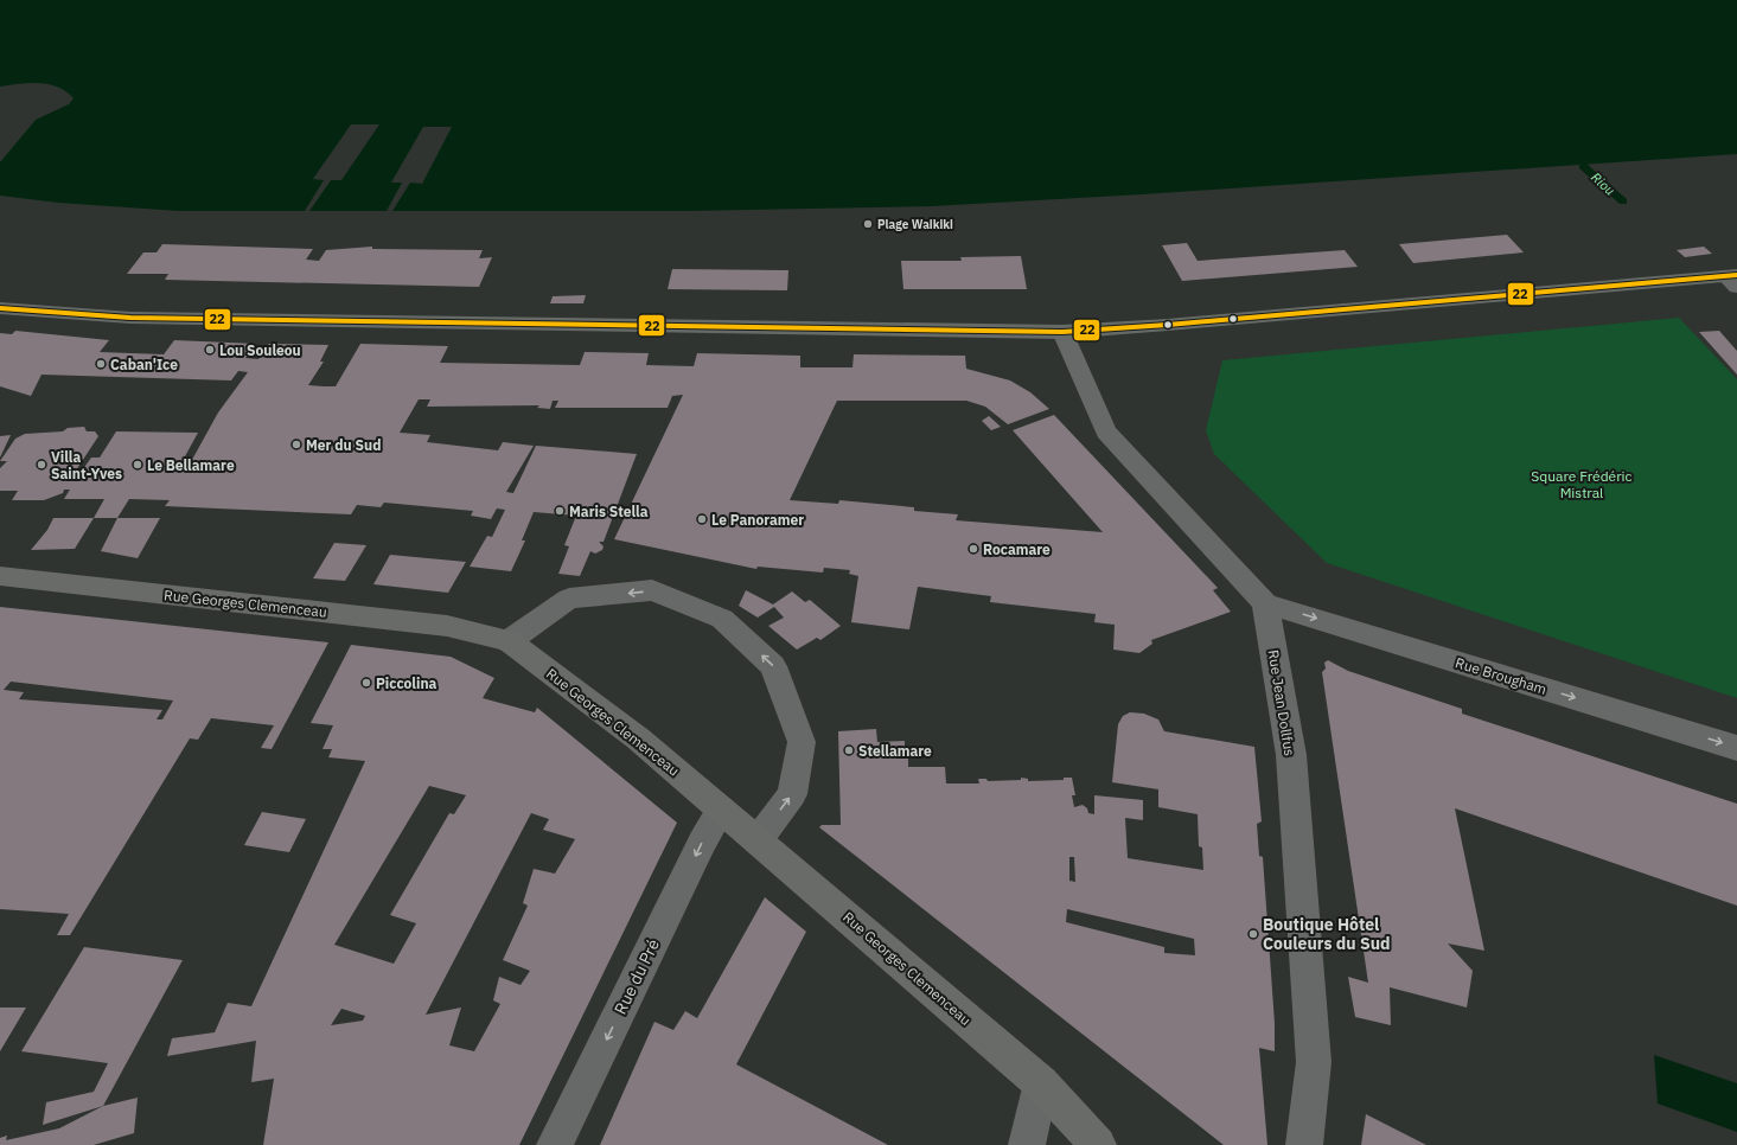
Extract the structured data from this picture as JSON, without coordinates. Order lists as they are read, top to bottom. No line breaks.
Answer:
{"streets":{"main road":["Rue Georges Clemenceau"],"street":["Rue Brougham","Rue Jean Dollfus","Rue du Pré"]},"crossings":[["Rue Georges Clemenceau","Rue du Pré"],["Rue Brougham","Rue Jean Dollfus"]],"one_way":["Rue Brougham","Rue du Pré"],"water":["Riou"],"parks":["Square Frédéric Mistral"],"places":["Plage Waikiki","Lou Souleou","Caban'Ice","Mer du Sud","Villa Saint-Yves","Le Bellamare","Maris Stella","Le Panoramer","Rocamare","Piccolina","Stellamare","Boutique Hôtel Couleurs du Sud"],"lines":["transit line 22"]}
